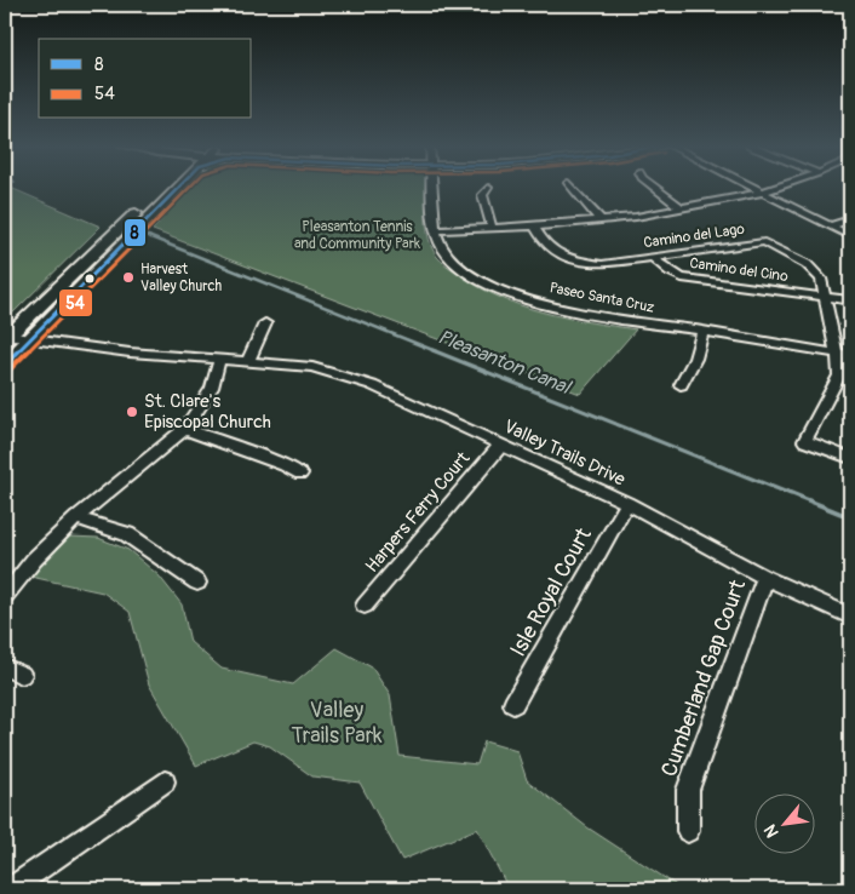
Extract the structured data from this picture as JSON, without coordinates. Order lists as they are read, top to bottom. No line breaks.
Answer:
{"streets":{"street":["Camino del Lago","Camino del Cino","Paseo Santa Cruz","Valley Trails Drive","Harpers Ferry Court","Isle Royal Court","Cumberland Gap Court"]},"crossings":[["Camino del Lago","Camino del Cino"],["Camino del Lago","Paseo Santa Cruz"],["Valley Trails Drive","Harpers Ferry Court"],["Valley Trails Drive","Isle Royal Court"],["Valley Trails Drive","Cumberland Gap Court"]],"water":["Pleasanton Canal"],"parks":["Pleasanton Tennis and Community Park","Valley Trails Park"],"places":["Harvest Valley Church","St. Clare's Episcopal Church"],"lines":["transit line 8","transit line 54"],"legend":["8","54"],"north":"bottom left"}
